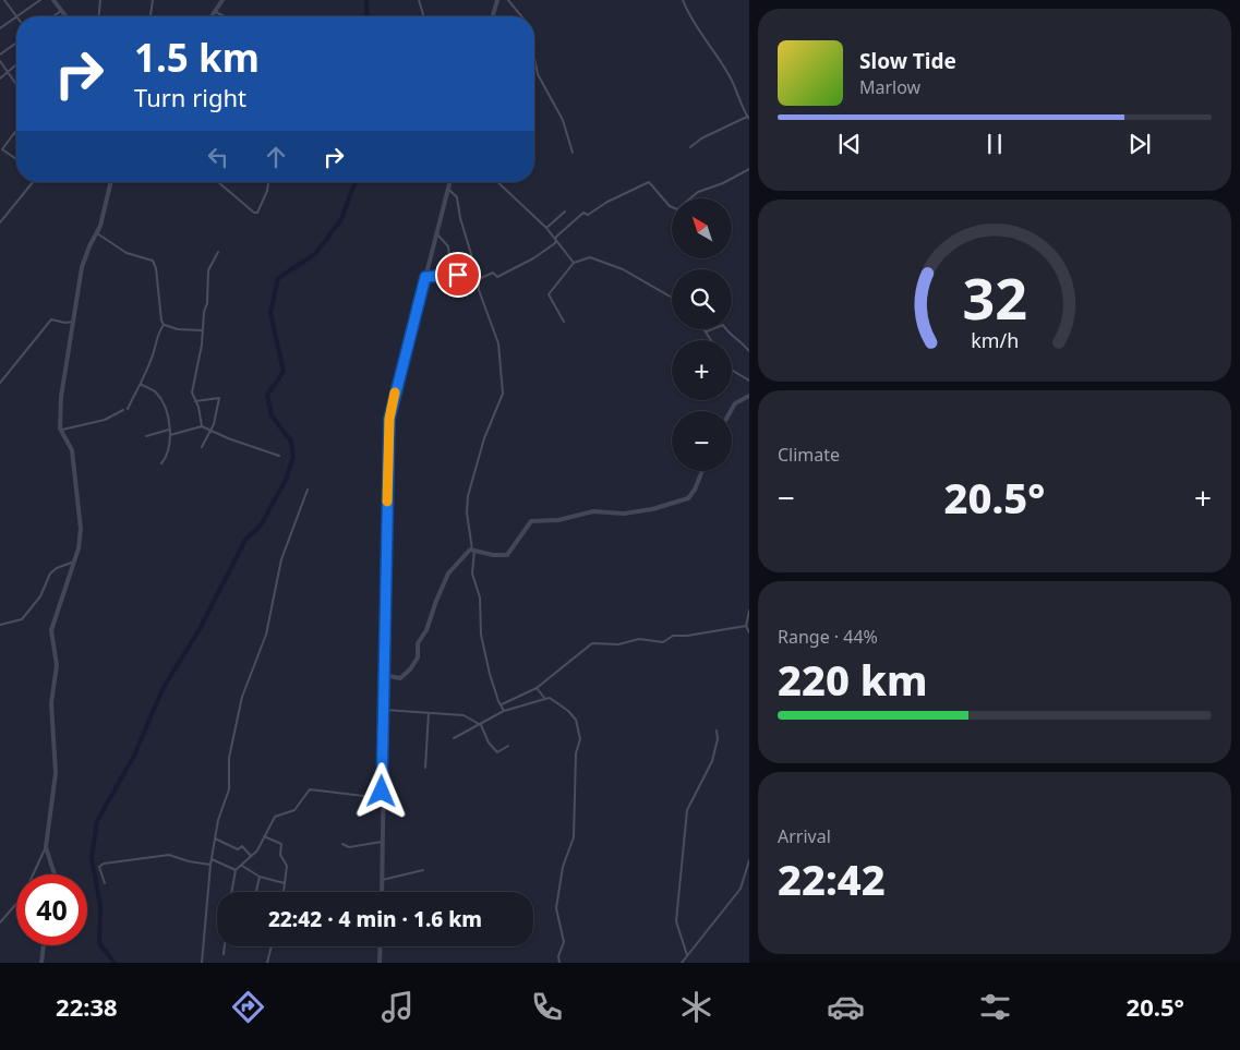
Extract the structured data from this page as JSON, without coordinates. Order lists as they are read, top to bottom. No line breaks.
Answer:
{"north":"top left","page":{"turn":["1.5 km","Turn right"],"song":["Slow Tide","Marlow"],"map_buttons":["+","−"],"tile":["Climate",["Range · 44%","220 km"],["Arrival","22:42"]],"heat":["−","20.5°","+"],"limit":"40","trip":"22:42 · 4 min · 1.6 km","tabs":["22:38","20.5°"],"gauge":["32","km/h"]}}
